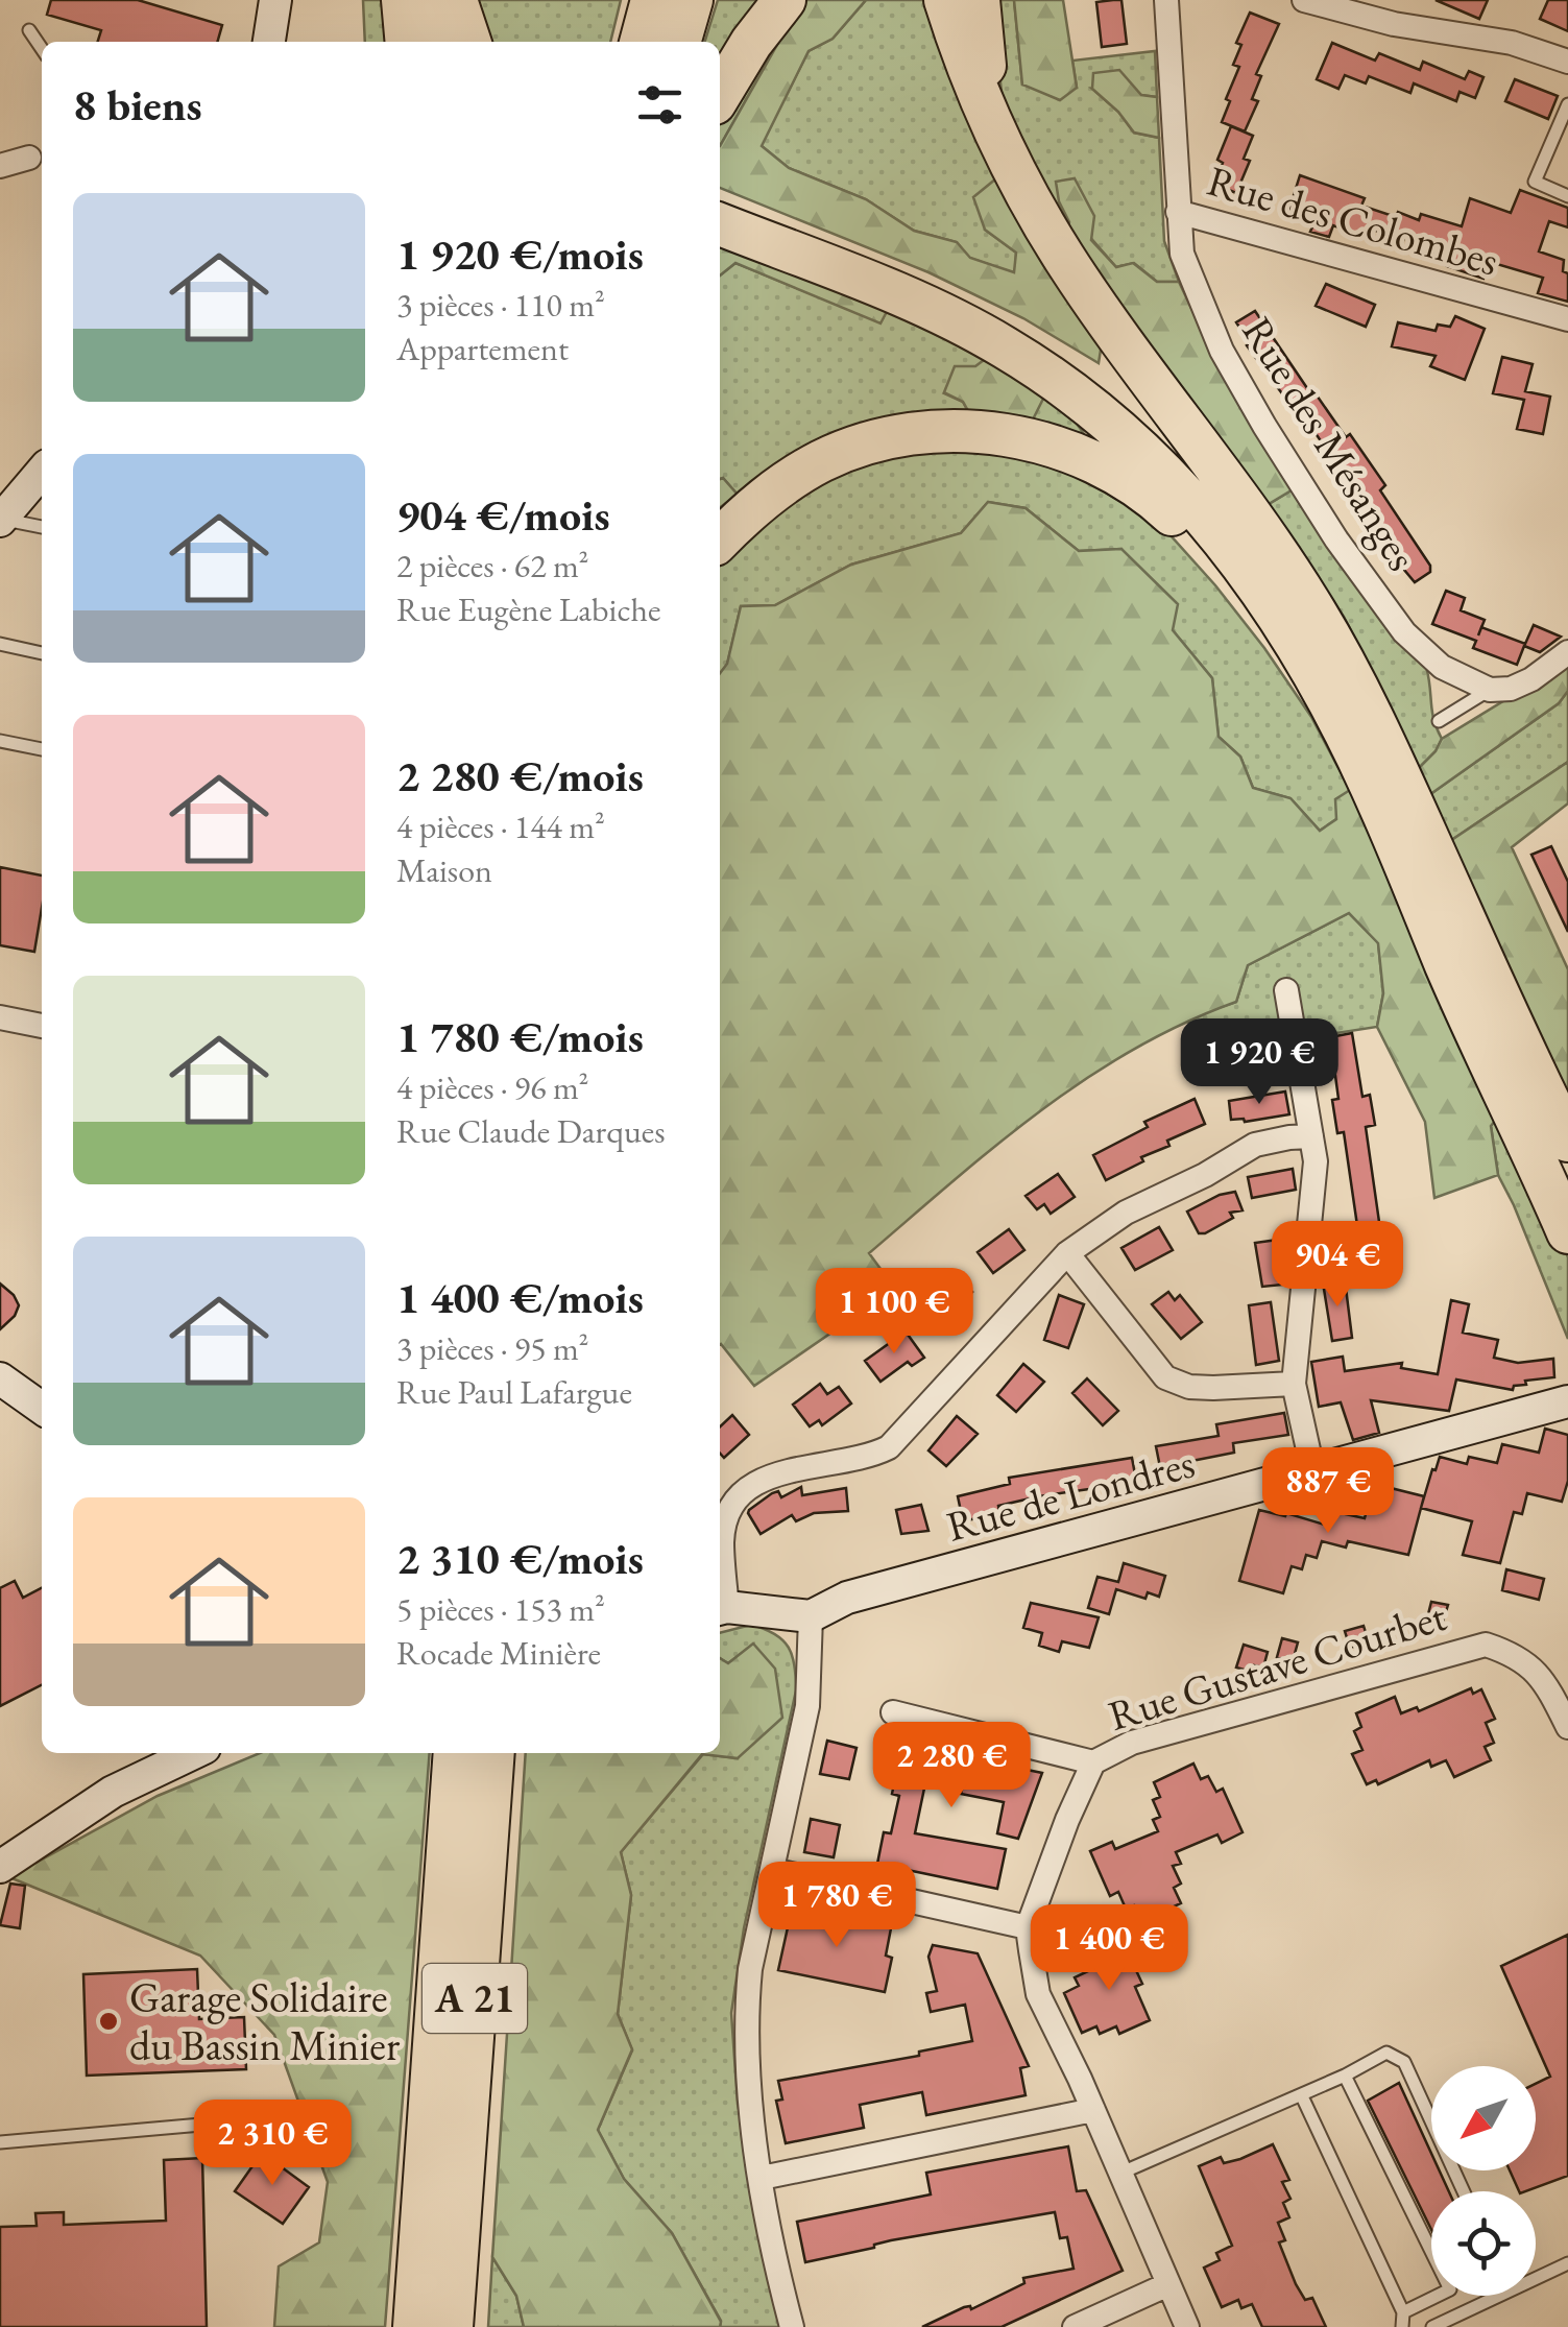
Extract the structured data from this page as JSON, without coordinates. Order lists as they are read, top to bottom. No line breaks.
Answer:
{"streets":{"highway":["A 21"],"street":["Rue des Colombes","Rue des Mésanges","Rue de Londres","Rue Gustave Courbet"]},"crossings":[["Rue des Colombes","Rue des Mésanges"]],"places":["Garage Solidaire du Bassin Minier"],"north":"bottom left","page":{"heading":"8 biens","list":[{"name":"1 920 €/mois","note":"3 pièces · 110 m² · Appartement"},{"name":"904 €/mois","note":"2 pièces · 62 m² · Rue Eugène Labiche"},{"name":"2 280 €/mois","note":"4 pièces · 144 m² · Maison"},{"name":"1 780 €/mois","note":"4 pièces · 96 m² · Rue Claude Darques"},{"name":"1 400 €/mois","note":"3 pièces · 95 m² · Rue Paul Lafargue"},{"name":"2 310 €/mois","note":"5 pièces · 153 m² · Rocade Minière"}],"price":["1 920 €","904 €","1 100 €","887 €","2 280 €","1 780 €","1 400 €","2 310 €"]}}
